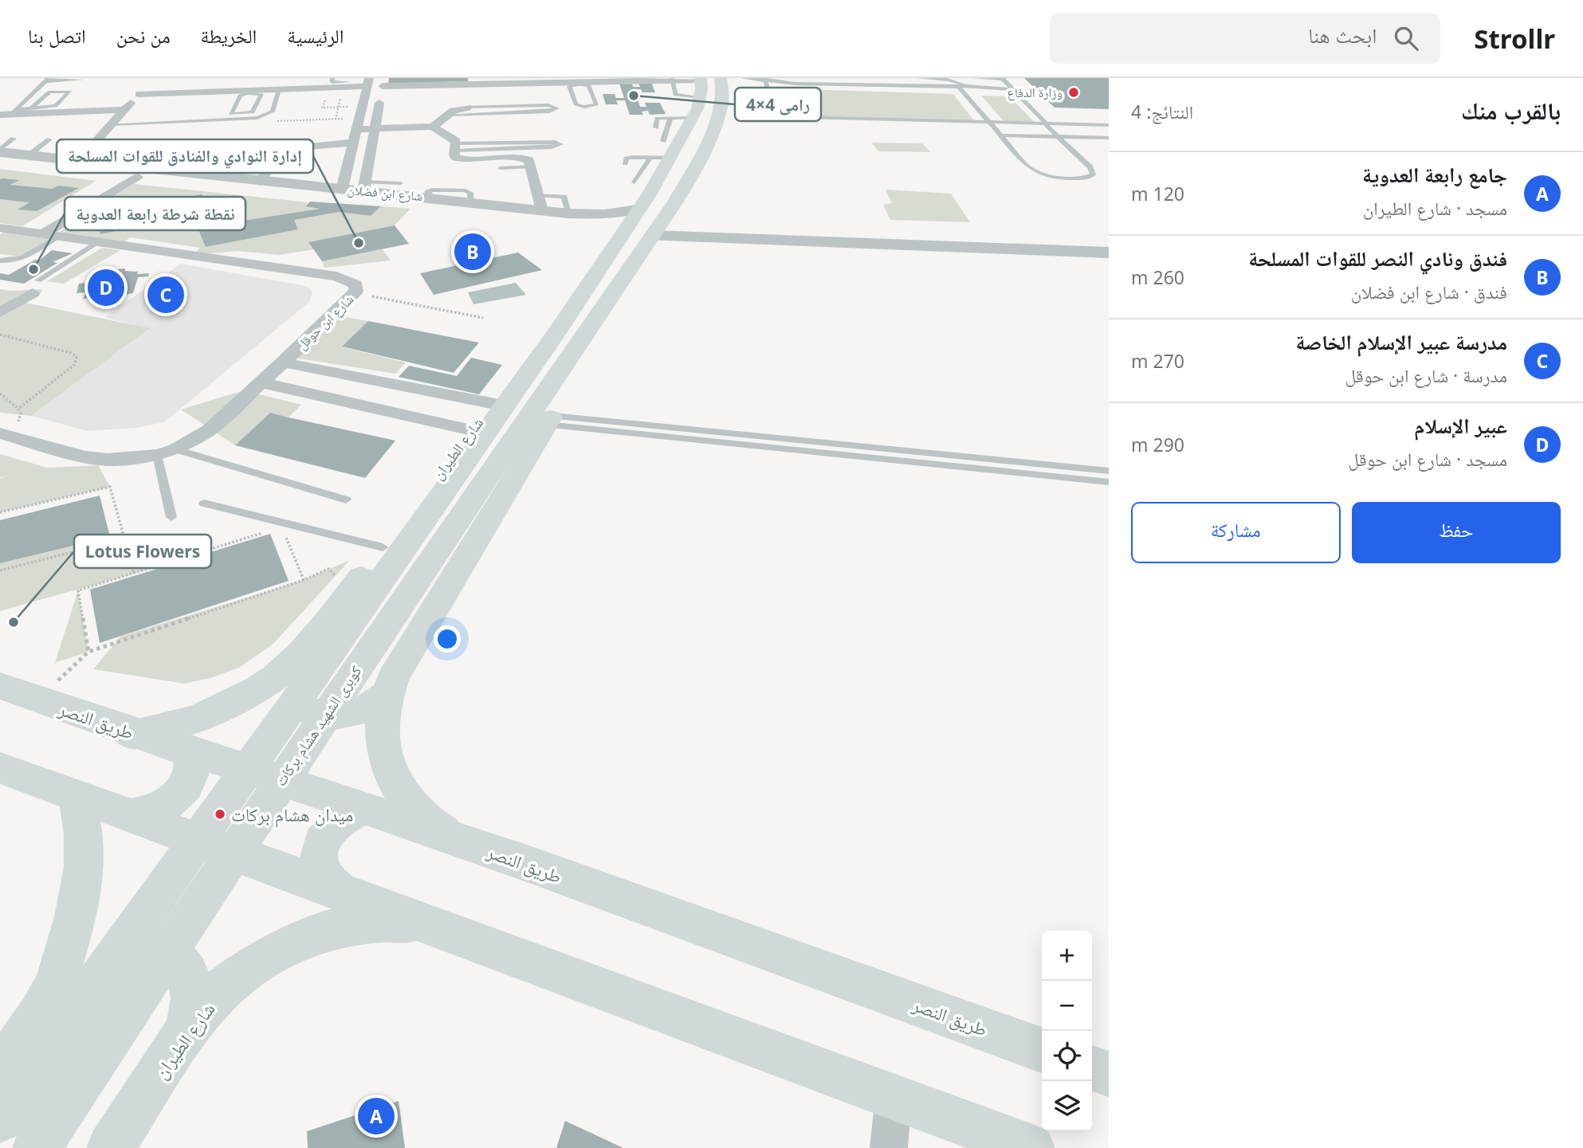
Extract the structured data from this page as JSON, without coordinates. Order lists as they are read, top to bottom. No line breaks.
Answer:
{"streets":{"main road":["شارع الطيران","طريق النصر","كوبرى الشهيد هشام بركات"],"street":["شارع ابن فضلان","شارع ابن حوقل"]},"crossings":[["شارع ابن فضلان","شارع الطيران"],["شارع الطيران","طريق النصر"],["شارع الطيران","كوبرى الشهيد هشام بركات"]],"places":["وزارة الدفاع","رامى 4×4","إدارة النوادي والفنادق للقوات المسلحة","نقطة شرطة رابعة العدوية","Lotus Flowers","ميدان هشام بركات"],"page":{"header":"Strollr","search":"ابحث هنا","nav":["الرئيسية","الخريطة","من نحن","اتصل بنا"],"heading":["بالقرب منك","النتائج: 4"],"list":[{"mark":"A","name":"جامع رابعة العدوية","note":"مسجد · شارع الطيران","value":"120 m"},{"mark":"B","name":"فندق ونادي النصر للقوات المسلحة","note":"فندق · شارع ابن فضلان","value":"260 m"},{"mark":"C","name":"مدرسة عبير الإسلام الخاصة","note":"مدرسة · شارع ابن حوقل","value":"270 m"},{"mark":"D","name":"عبير الإسلام","note":"مسجد · شارع ابن حوقل","value":"290 m"}],"pins":["B","D","C","A"],"buttons":["حفظ","مشاركة"],"map_buttons":["+","−"]}}
